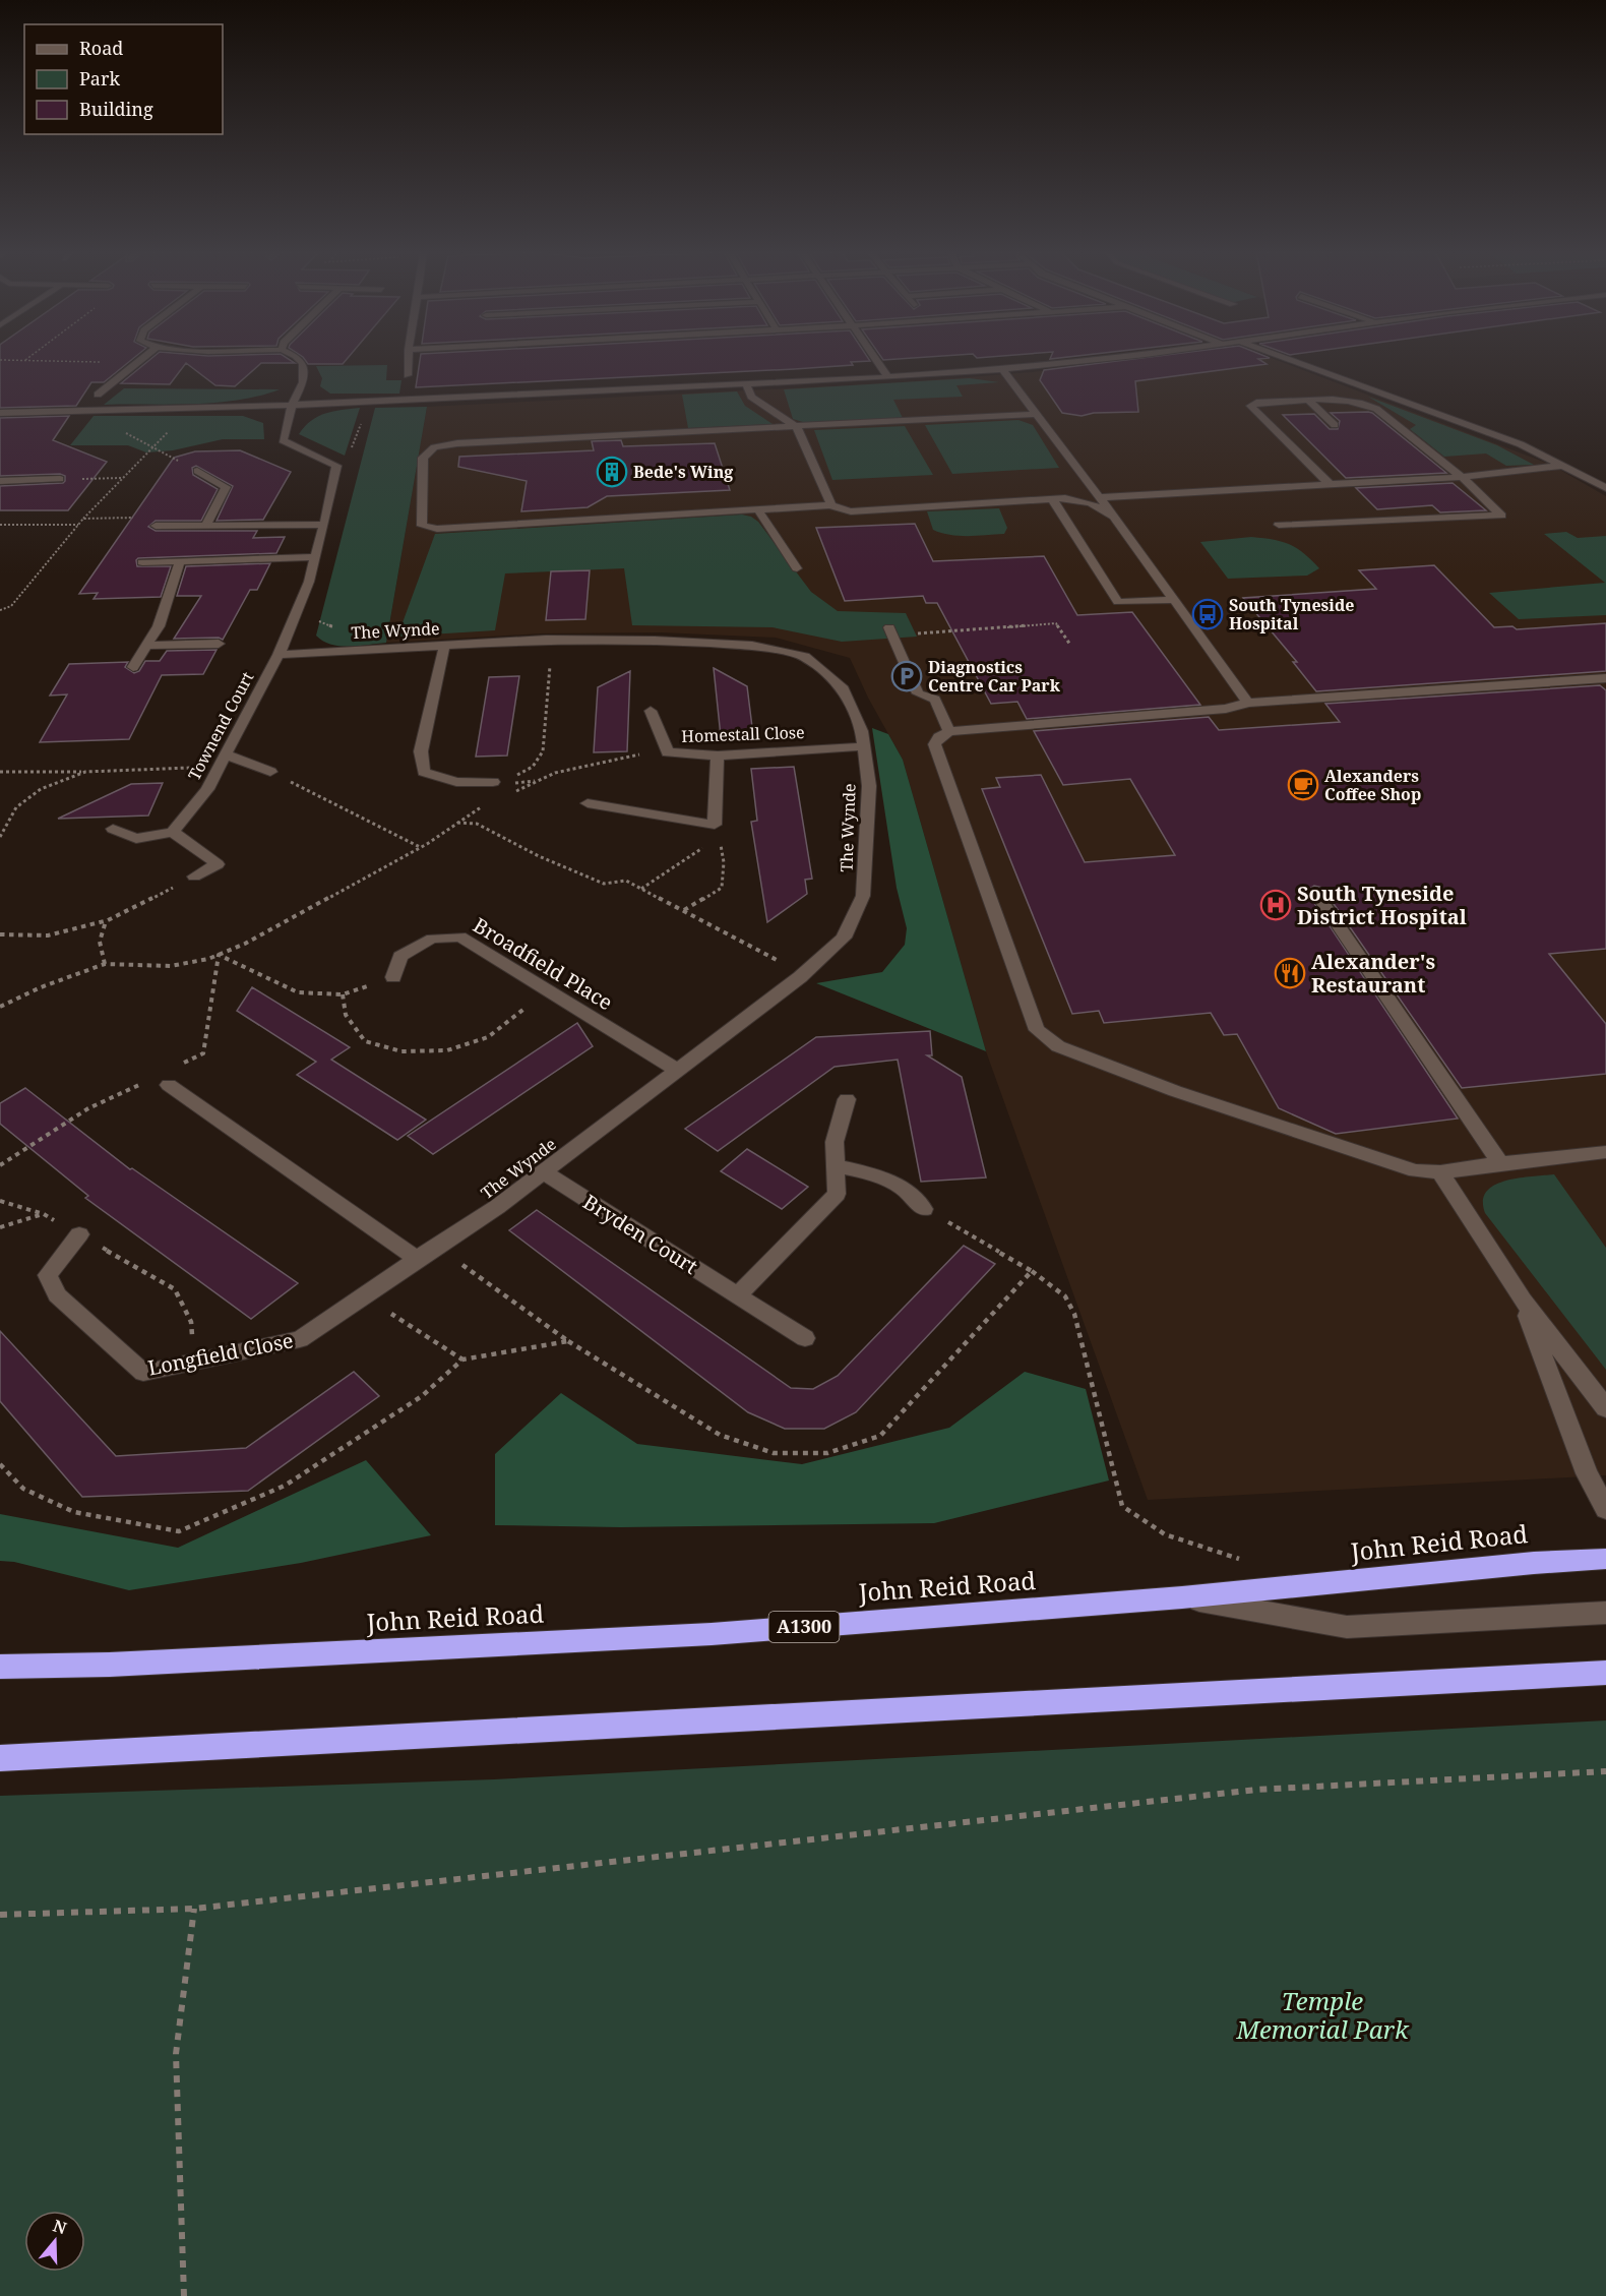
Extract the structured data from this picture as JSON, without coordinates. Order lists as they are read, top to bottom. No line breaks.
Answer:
{"streets":{"highway":["John Reid Road","A1300"],"street":["The Wynde","Townend Court","Homestall Close","Broadfield Place","Bryden Court","Longfield Close"]},"crossings":[["The Wynde","Townend Court"],["The Wynde","Homestall Close"],["The Wynde","Broadfield Place"],["The Wynde","Bryden Court"],["The Wynde","Longfield Close"]],"parks":["Temple Memorial Park"],"places":{"building":["Bede's Wing"],"bus stop":["South Tyneside Hospital"],"parking":["Diagnostics Centre Car Park"],"cafe":["Alexanders Coffee Shop"],"hospital":["South Tyneside District Hospital"],"restaurant":["Alexander's Restaurant"]},"legend":["Road","Park","Building"],"north":"top"}
